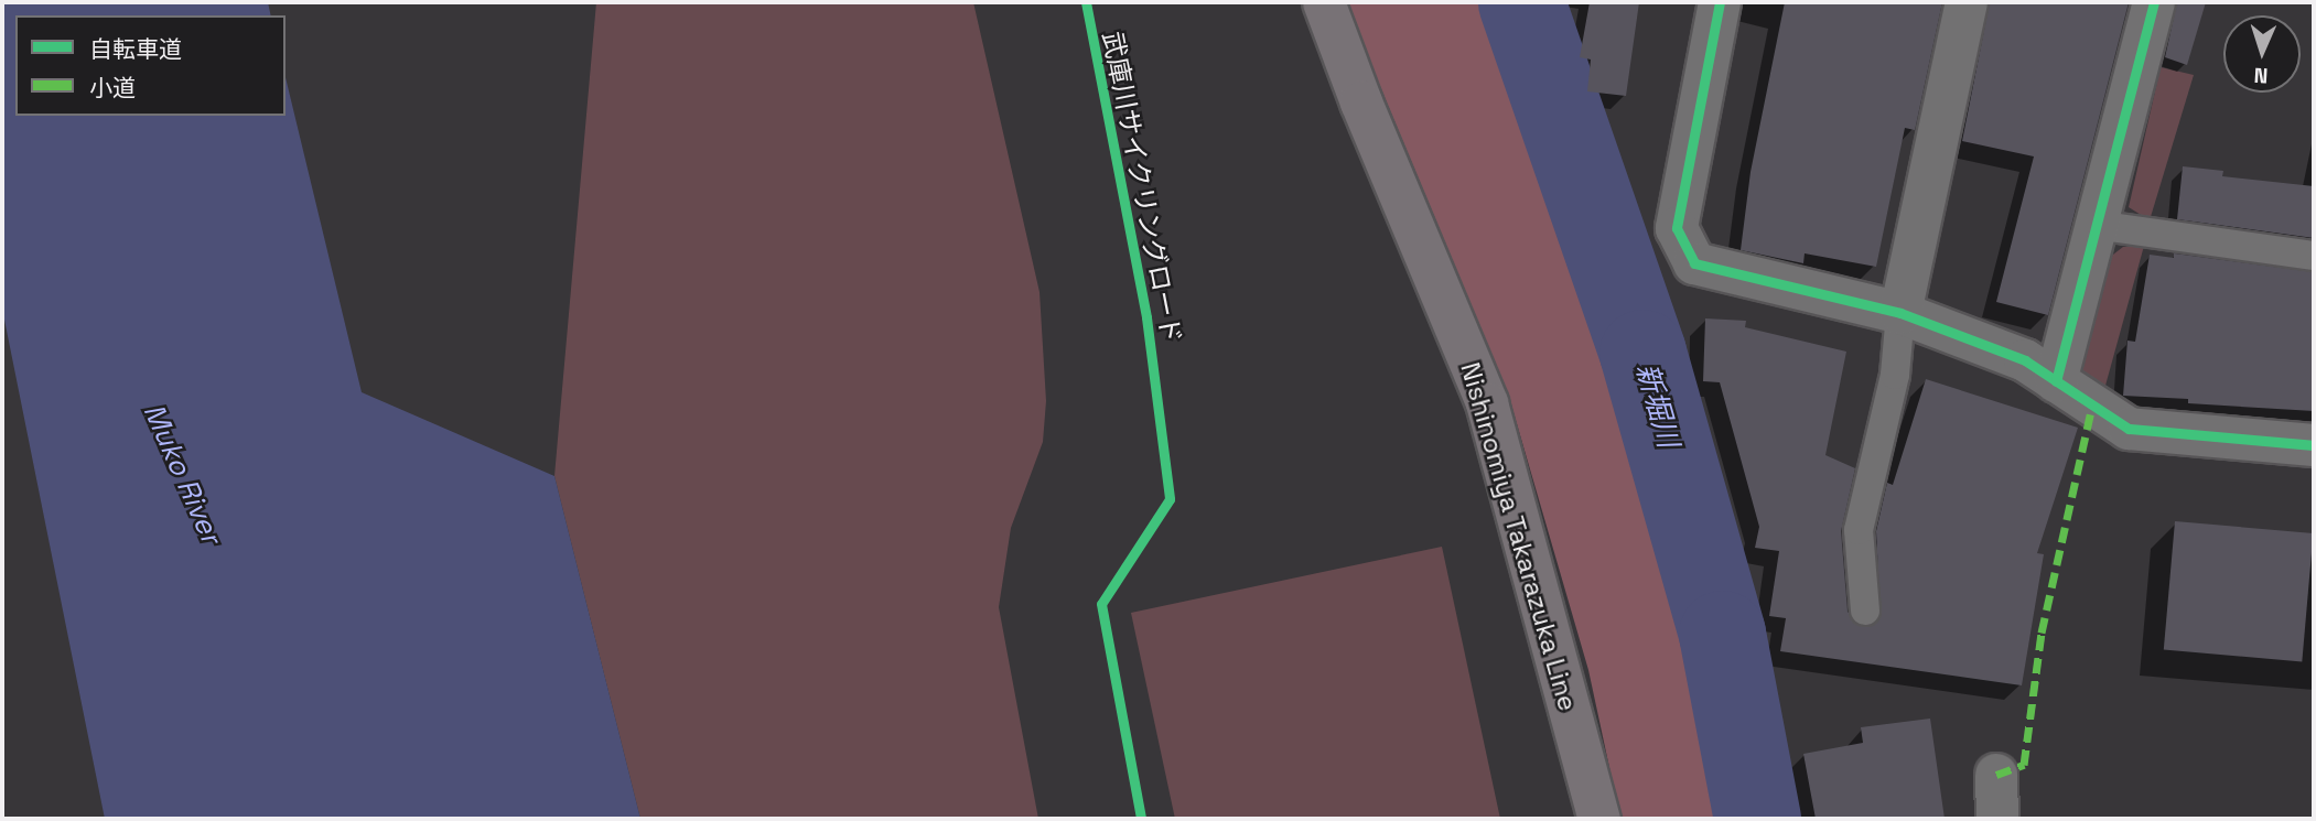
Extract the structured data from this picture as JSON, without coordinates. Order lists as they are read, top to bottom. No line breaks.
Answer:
{"streets":{"main road":["Nishinomiya Takarazuka Line"],"cycle path":["武庫川サイクリングロード"]},"water":["新堀川","Muko River"],"legend":["自転車道","小道"],"north":"bottom"}
